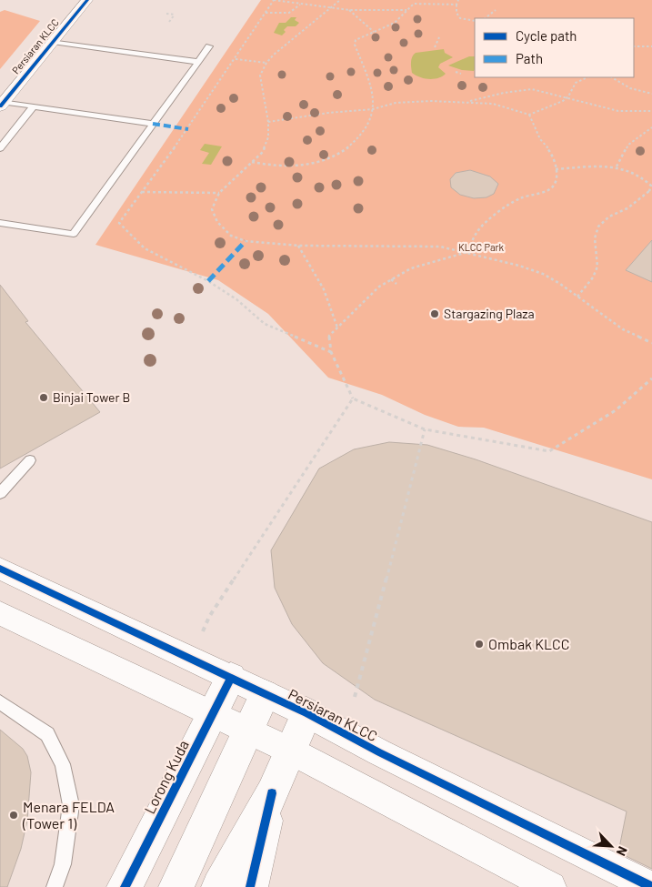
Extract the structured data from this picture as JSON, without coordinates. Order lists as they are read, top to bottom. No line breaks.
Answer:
{"streets":{"street":["Persiaran KLCC","Lorong Kuda"]},"crossings":[["Persiaran KLCC","Lorong Kuda"]],"parks":["KLCC Park"],"places":["Stargazing Plaza","Binjai Tower B","Ombak KLCC","Menara FELDA (Tower 1)"],"legend":["Cycle path","Path"],"north":"bottom right"}
